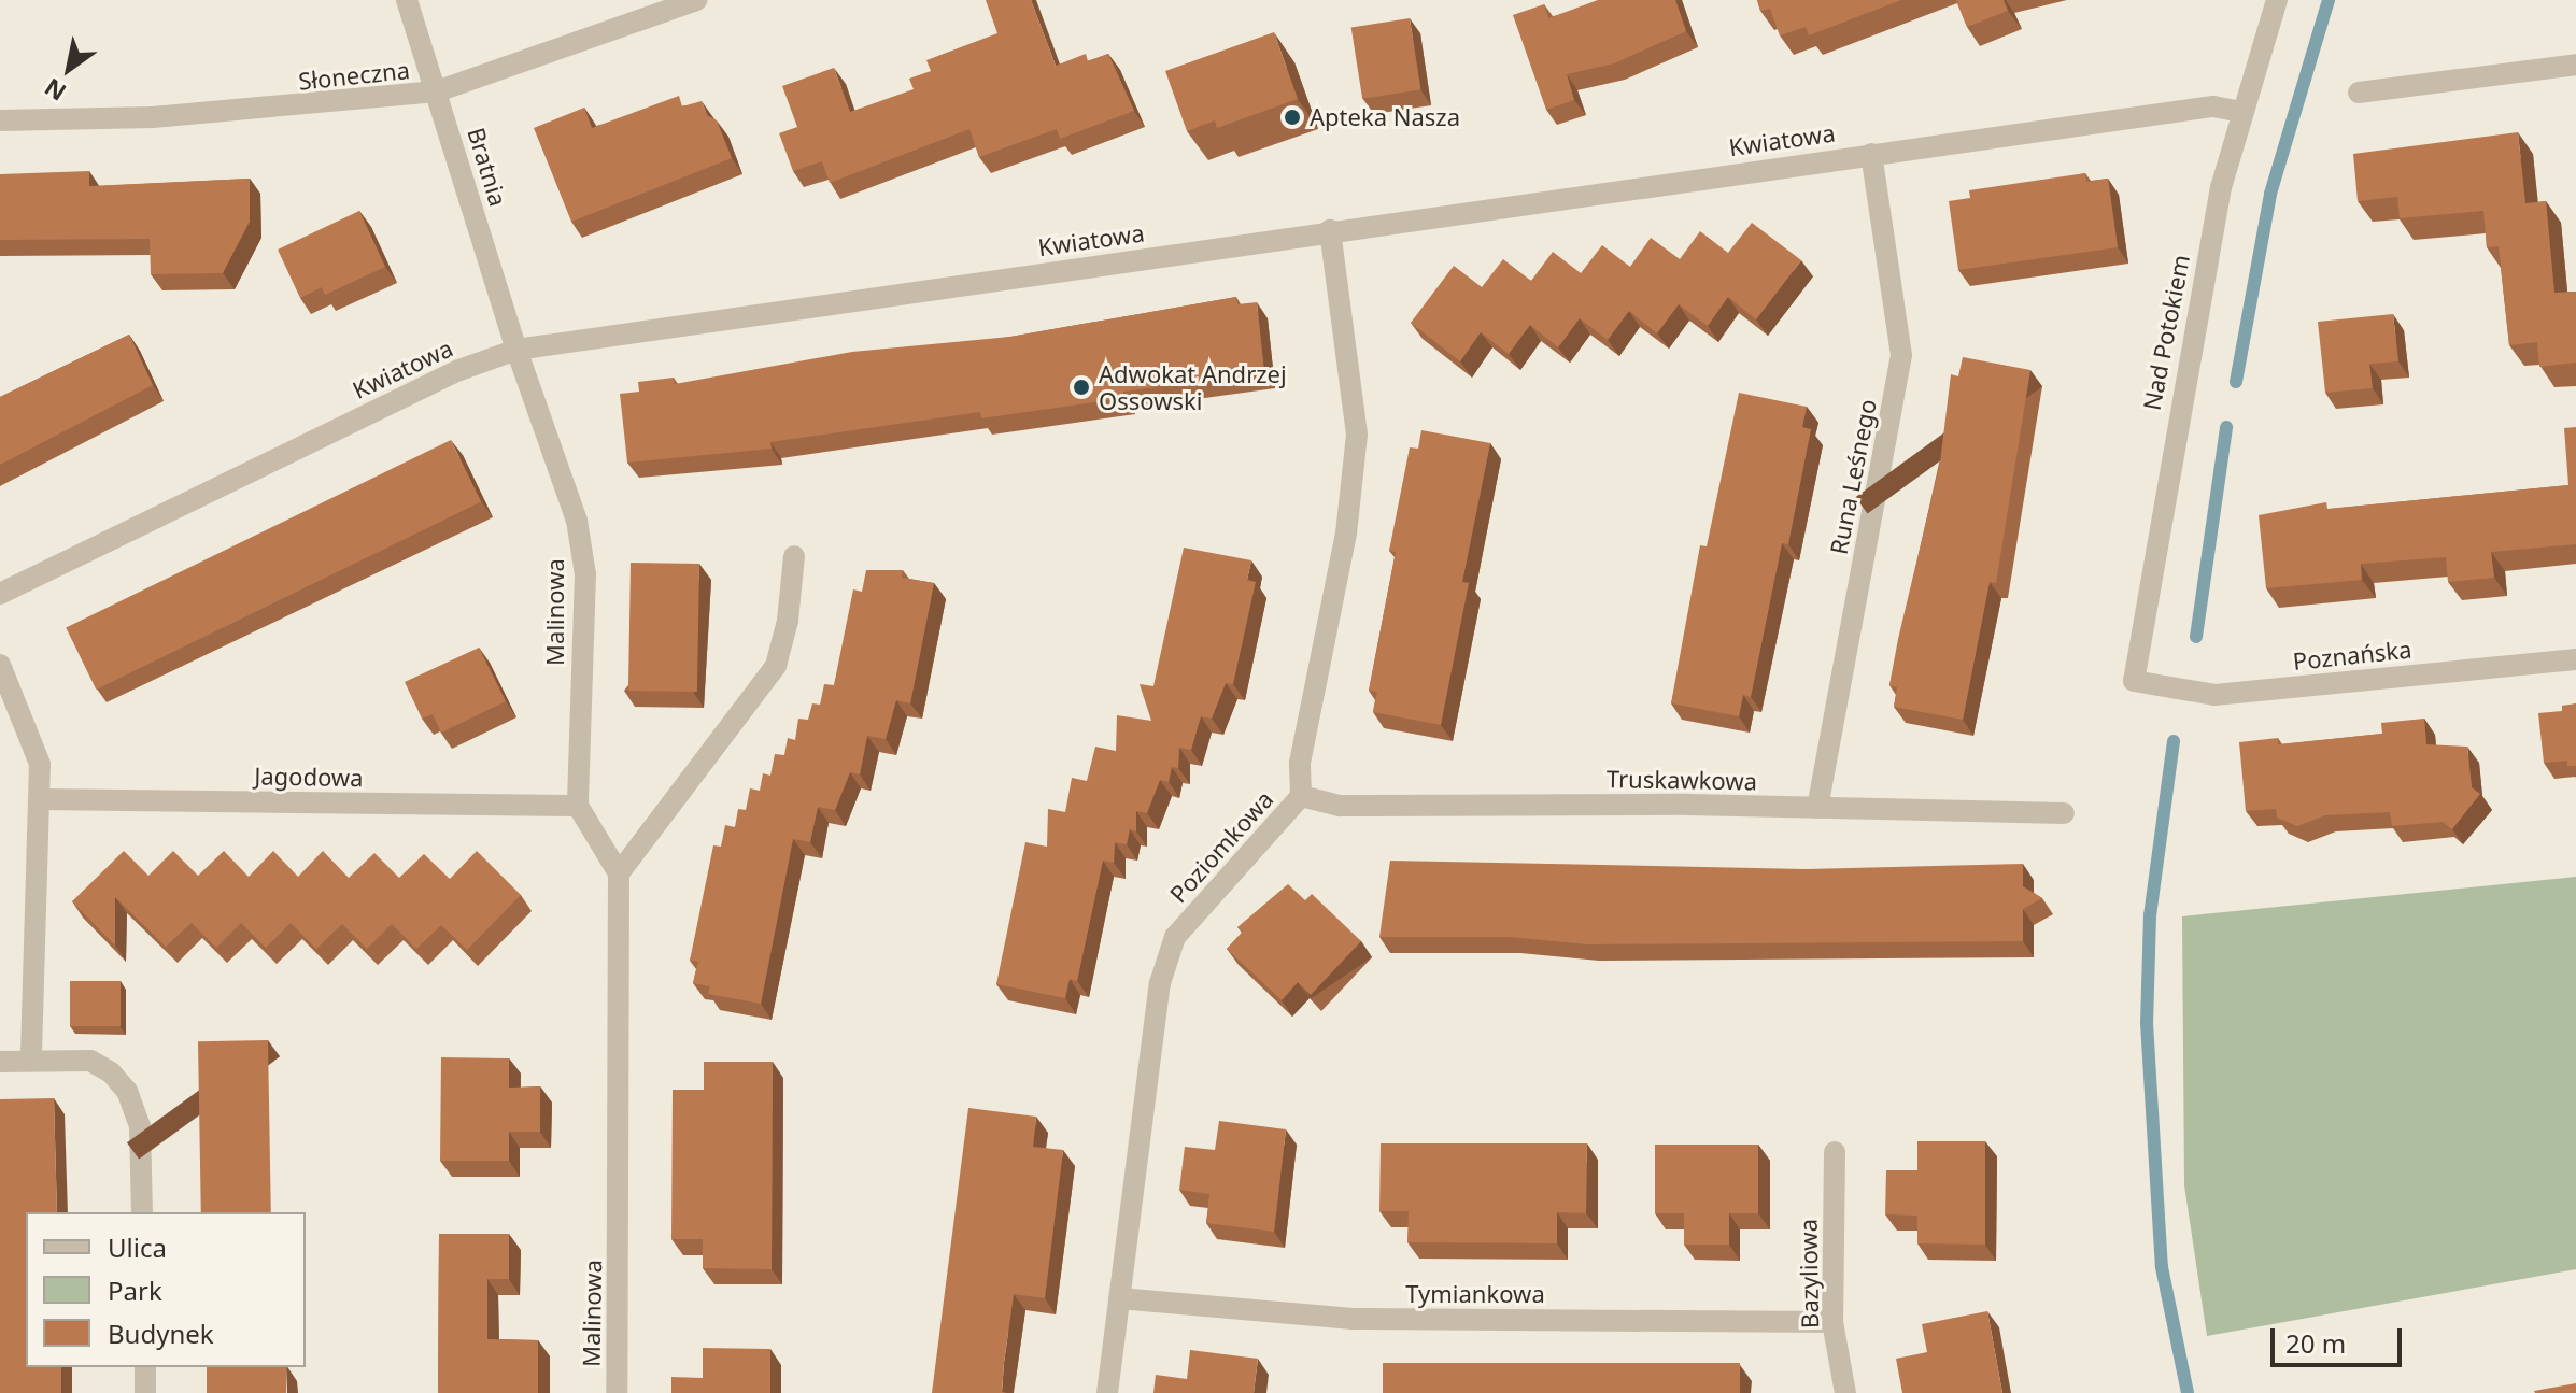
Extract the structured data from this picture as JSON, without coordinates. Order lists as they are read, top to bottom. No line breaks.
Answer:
{"streets":{"street":["Słoneczna","Kwiatowa","Bratnia","Nad Potokiem","Runa Leśnego","Malinowa","Poznańska","Jagodowa","Truskawkowa","Poziomkowa","Bazyliowa","Tymiankowa"]},"crossings":[["Słoneczna","Bratnia"],["Kwiatowa","Bratnia"],["Kwiatowa","Nad Potokiem"],["Kwiatowa","Runa Leśnego"],["Kwiatowa","Malinowa"],["Kwiatowa","Poziomkowa"],["Bratnia","Malinowa"],["Nad Potokiem","Poznańska"],["Runa Leśnego","Truskawkowa"],["Malinowa","Jagodowa"],["Truskawkowa","Poziomkowa"],["Poziomkowa","Tymiankowa"],["Bazyliowa","Tymiankowa"]],"places":["Apteka Nasza","Adwokat Andrzej Ossowski"],"legend":["Ulica","Park","Budynek"],"scale_bar":"20 m","north":"bottom left"}
